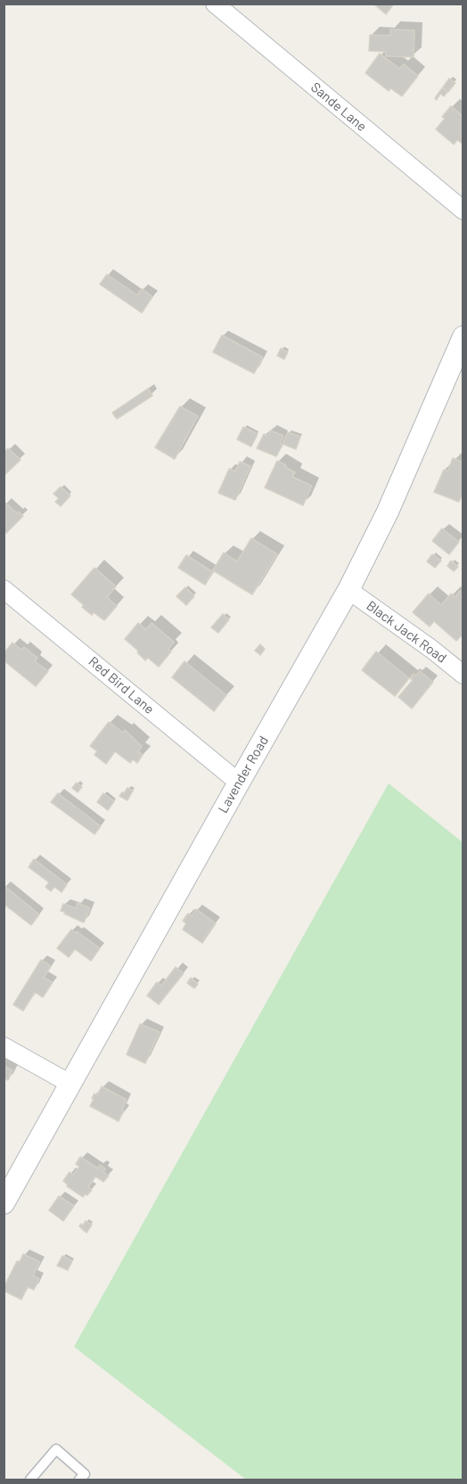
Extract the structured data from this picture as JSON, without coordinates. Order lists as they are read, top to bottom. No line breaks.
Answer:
{"streets":{"street":["Sande Lane","Black Jack Road","Red Bird Lane","Lavender Road"]},"crossings":[["Black Jack Road","Lavender Road"],["Red Bird Lane","Lavender Road"]]}
